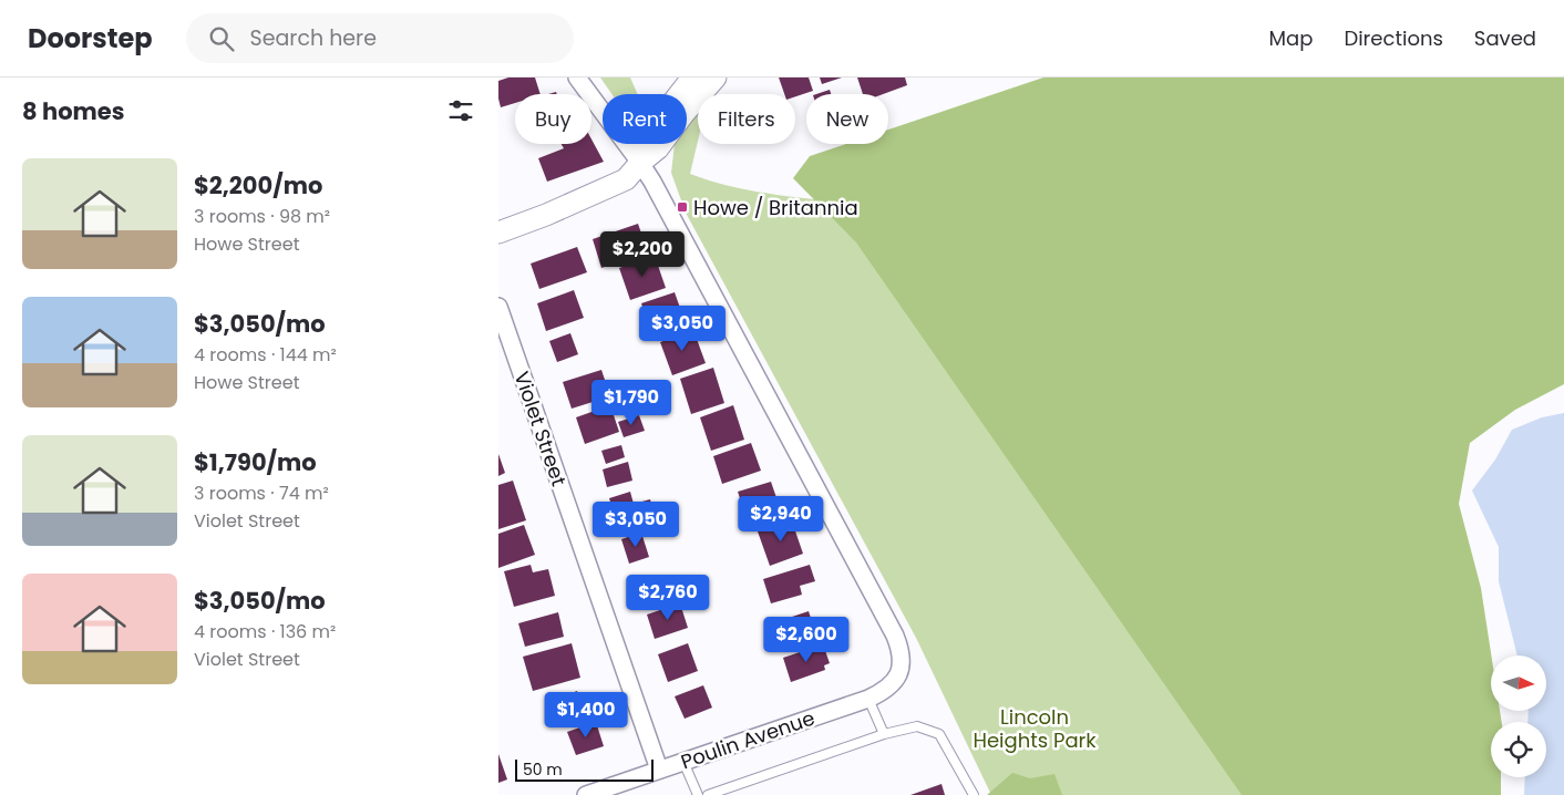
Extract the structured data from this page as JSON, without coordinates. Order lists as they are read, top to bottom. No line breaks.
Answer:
{"streets":{"street":["Violet Street","Poulin Avenue"]},"crossings":[["Violet Street","Poulin Avenue"]],"parks":["Lincoln Heights Park"],"places":{"transit":["Howe / Britannia"]},"scale_bar":"50 m","north":"right","page":{"header":"Doorstep","search":"Search here","nav":["Map","Directions","Saved"],"heading":"8 homes","chip":["Buy","Rent","Filters","New"],"list":[{"name":"$2,200/mo","note":"3 rooms · 98 m² · Howe Street"},{"name":"$3,050/mo","note":"4 rooms · 144 m² · Howe Street"},{"name":"$1,790/mo","note":"3 rooms · 74 m² · Violet Street"},{"name":"$3,050/mo","note":"4 rooms · 136 m² · Violet Street"}],"price":["$2,200","$3,050","$1,790","$2,940","$3,050","$2,760","$2,600","$1,400"],"scale":"50 m"}}
